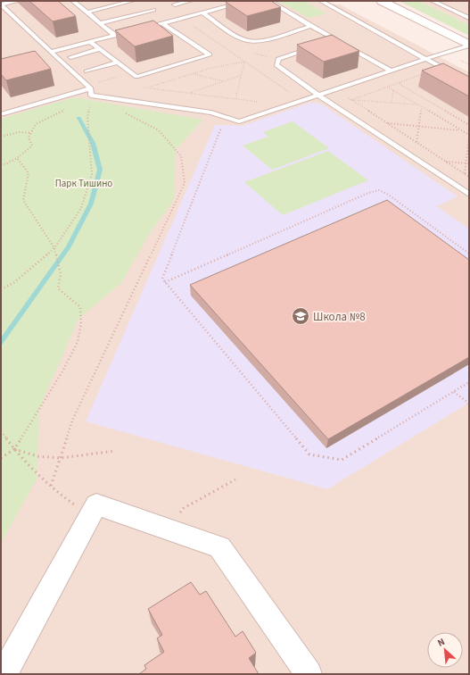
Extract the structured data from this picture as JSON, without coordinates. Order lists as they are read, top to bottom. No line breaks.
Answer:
{"parks":["Парк Тишино"],"places":{"school or university":["Школа №8"]},"north":"top left"}
